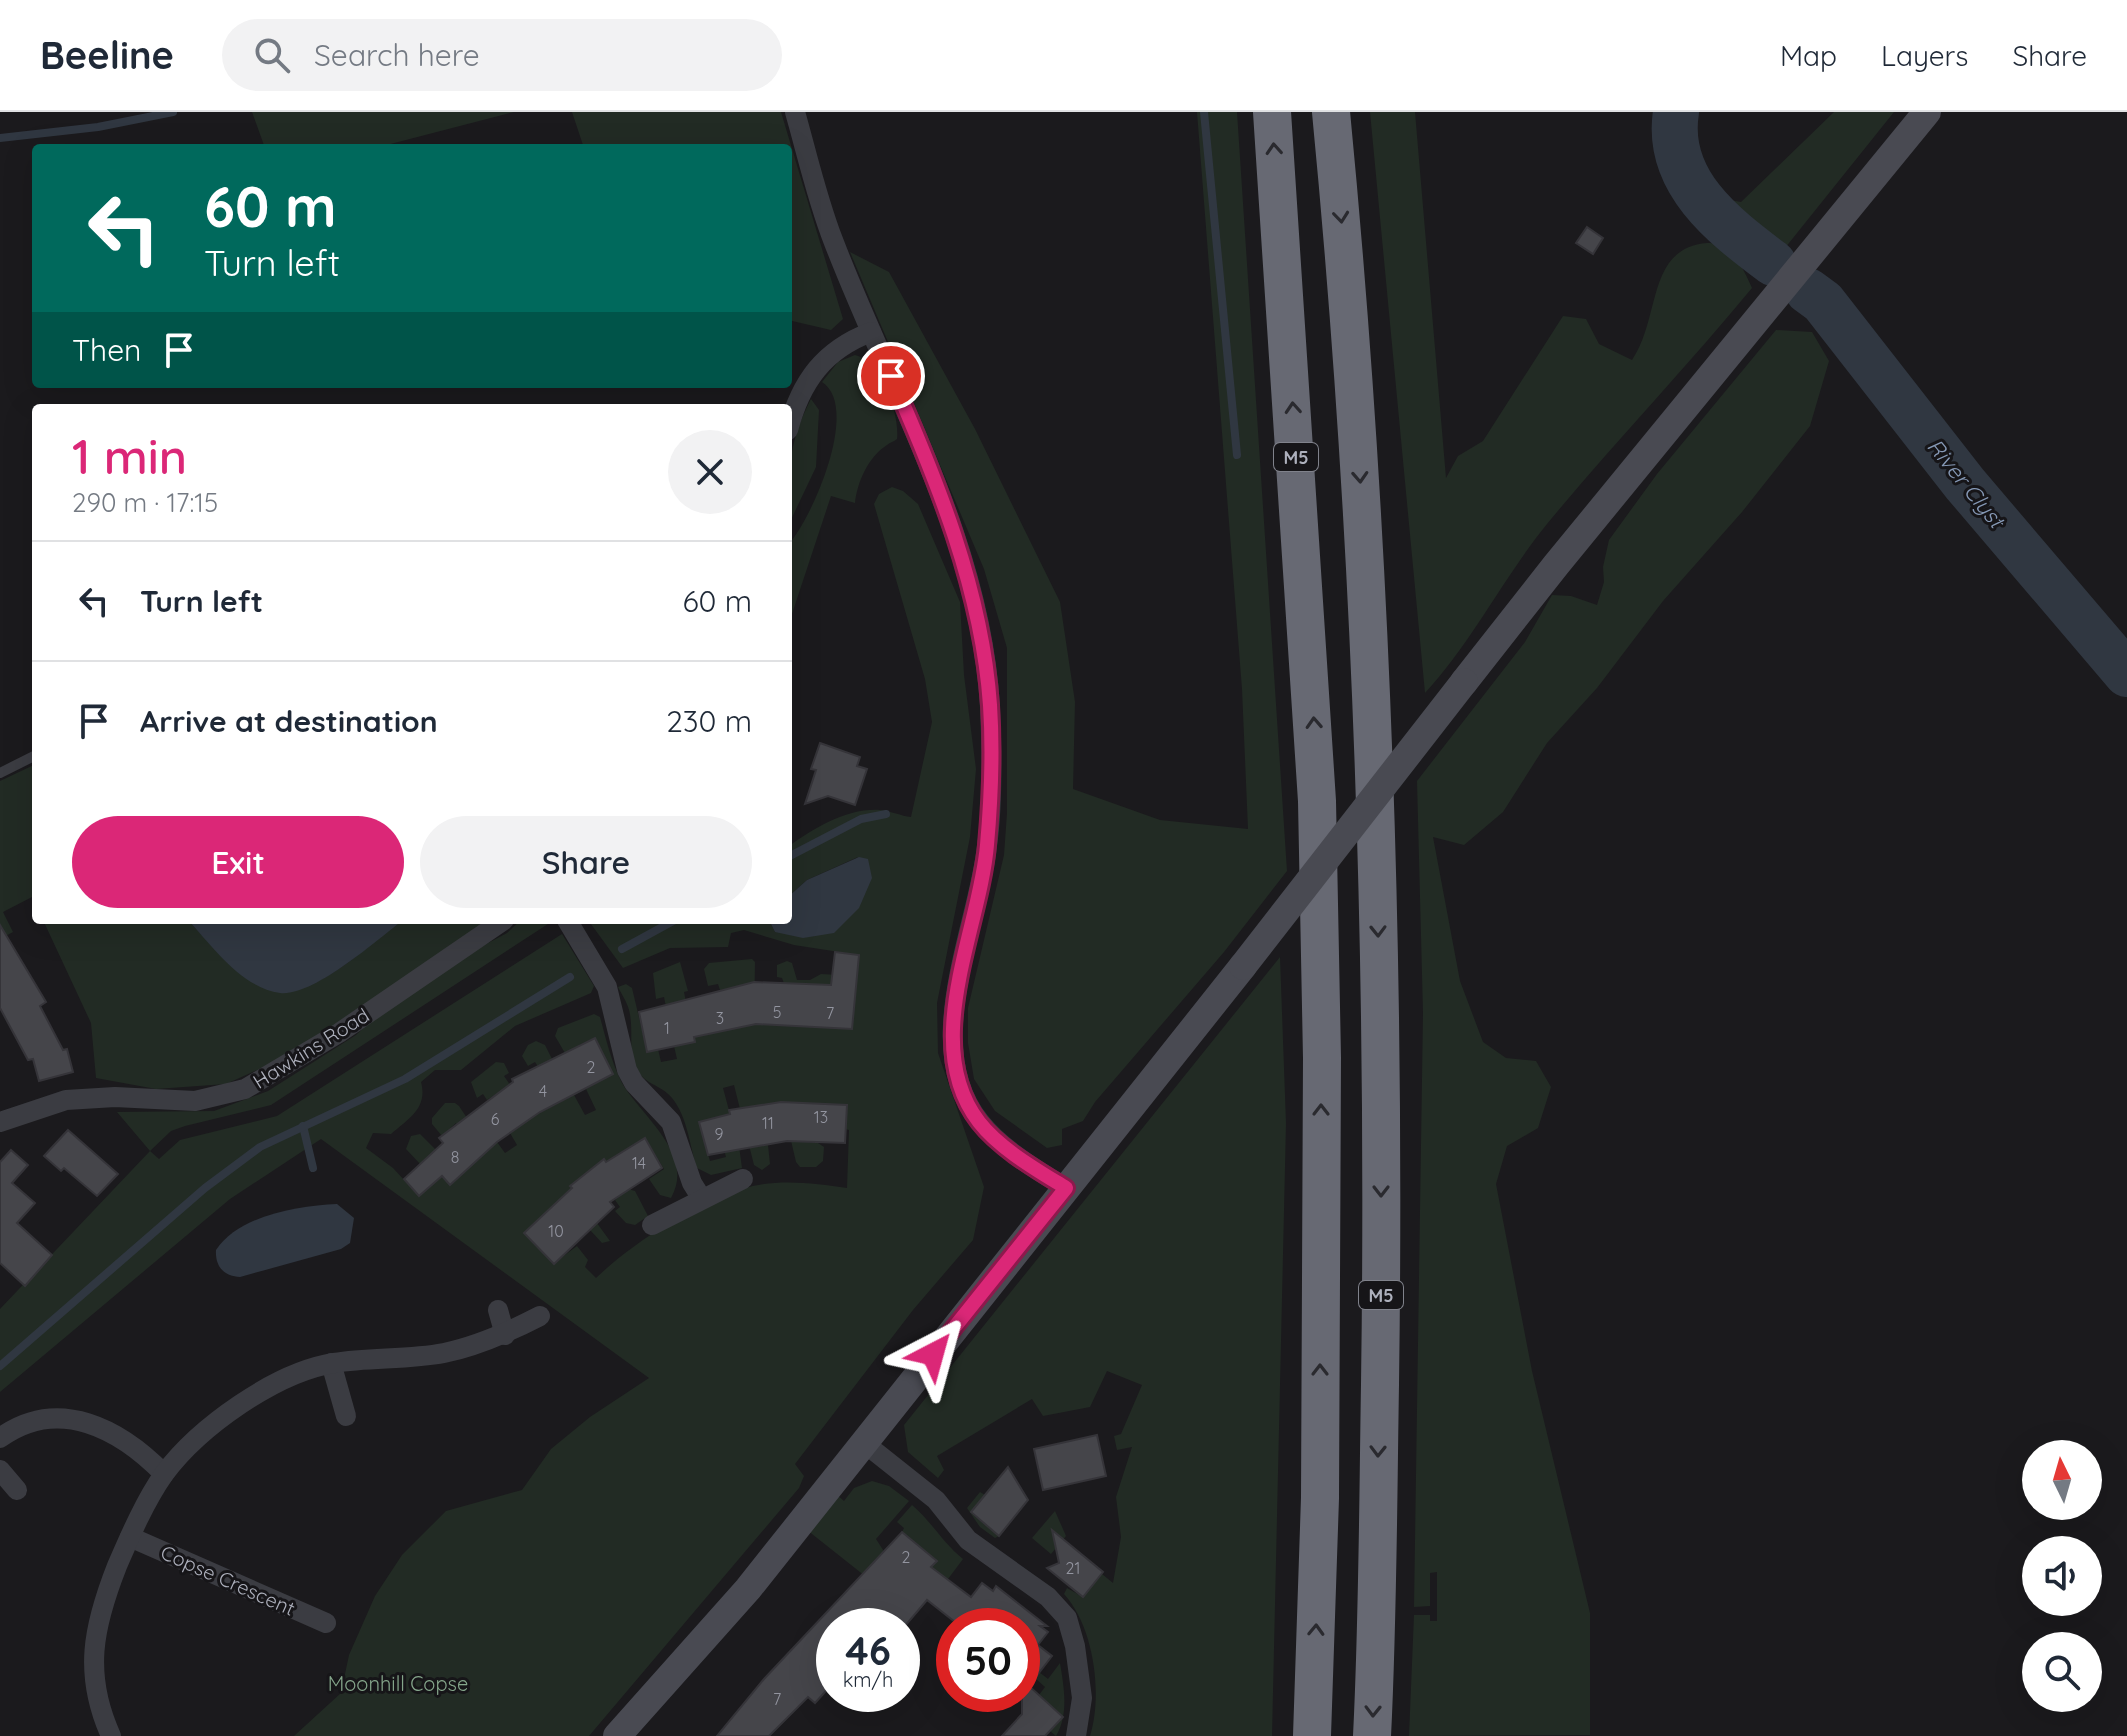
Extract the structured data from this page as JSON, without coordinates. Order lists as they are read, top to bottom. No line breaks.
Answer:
{"streets":{"highway":["M5"],"street":["Hawkins Road","Copse Crescent"]},"water":["River Clyst"],"parks":["Moonhill Copse"],"house_numbers":["5","7","3","1","2","4","13","6","11","9","8","14","10","2","21","7"],"north":"top","page":{"header":"Beeline","search":"Search here","nav":["Map","Layers","Share"],"turn":["60 m","Turn left"],"then":"Then","heading":["1 min","290 m · 17:15"],"list":[{"name":"Turn left","value":"60 m"},{"name":"Arrive at destination","value":"230 m"}],"buttons":["Exit","Share"],"speed":"46 km/h","limit":"50"}}
